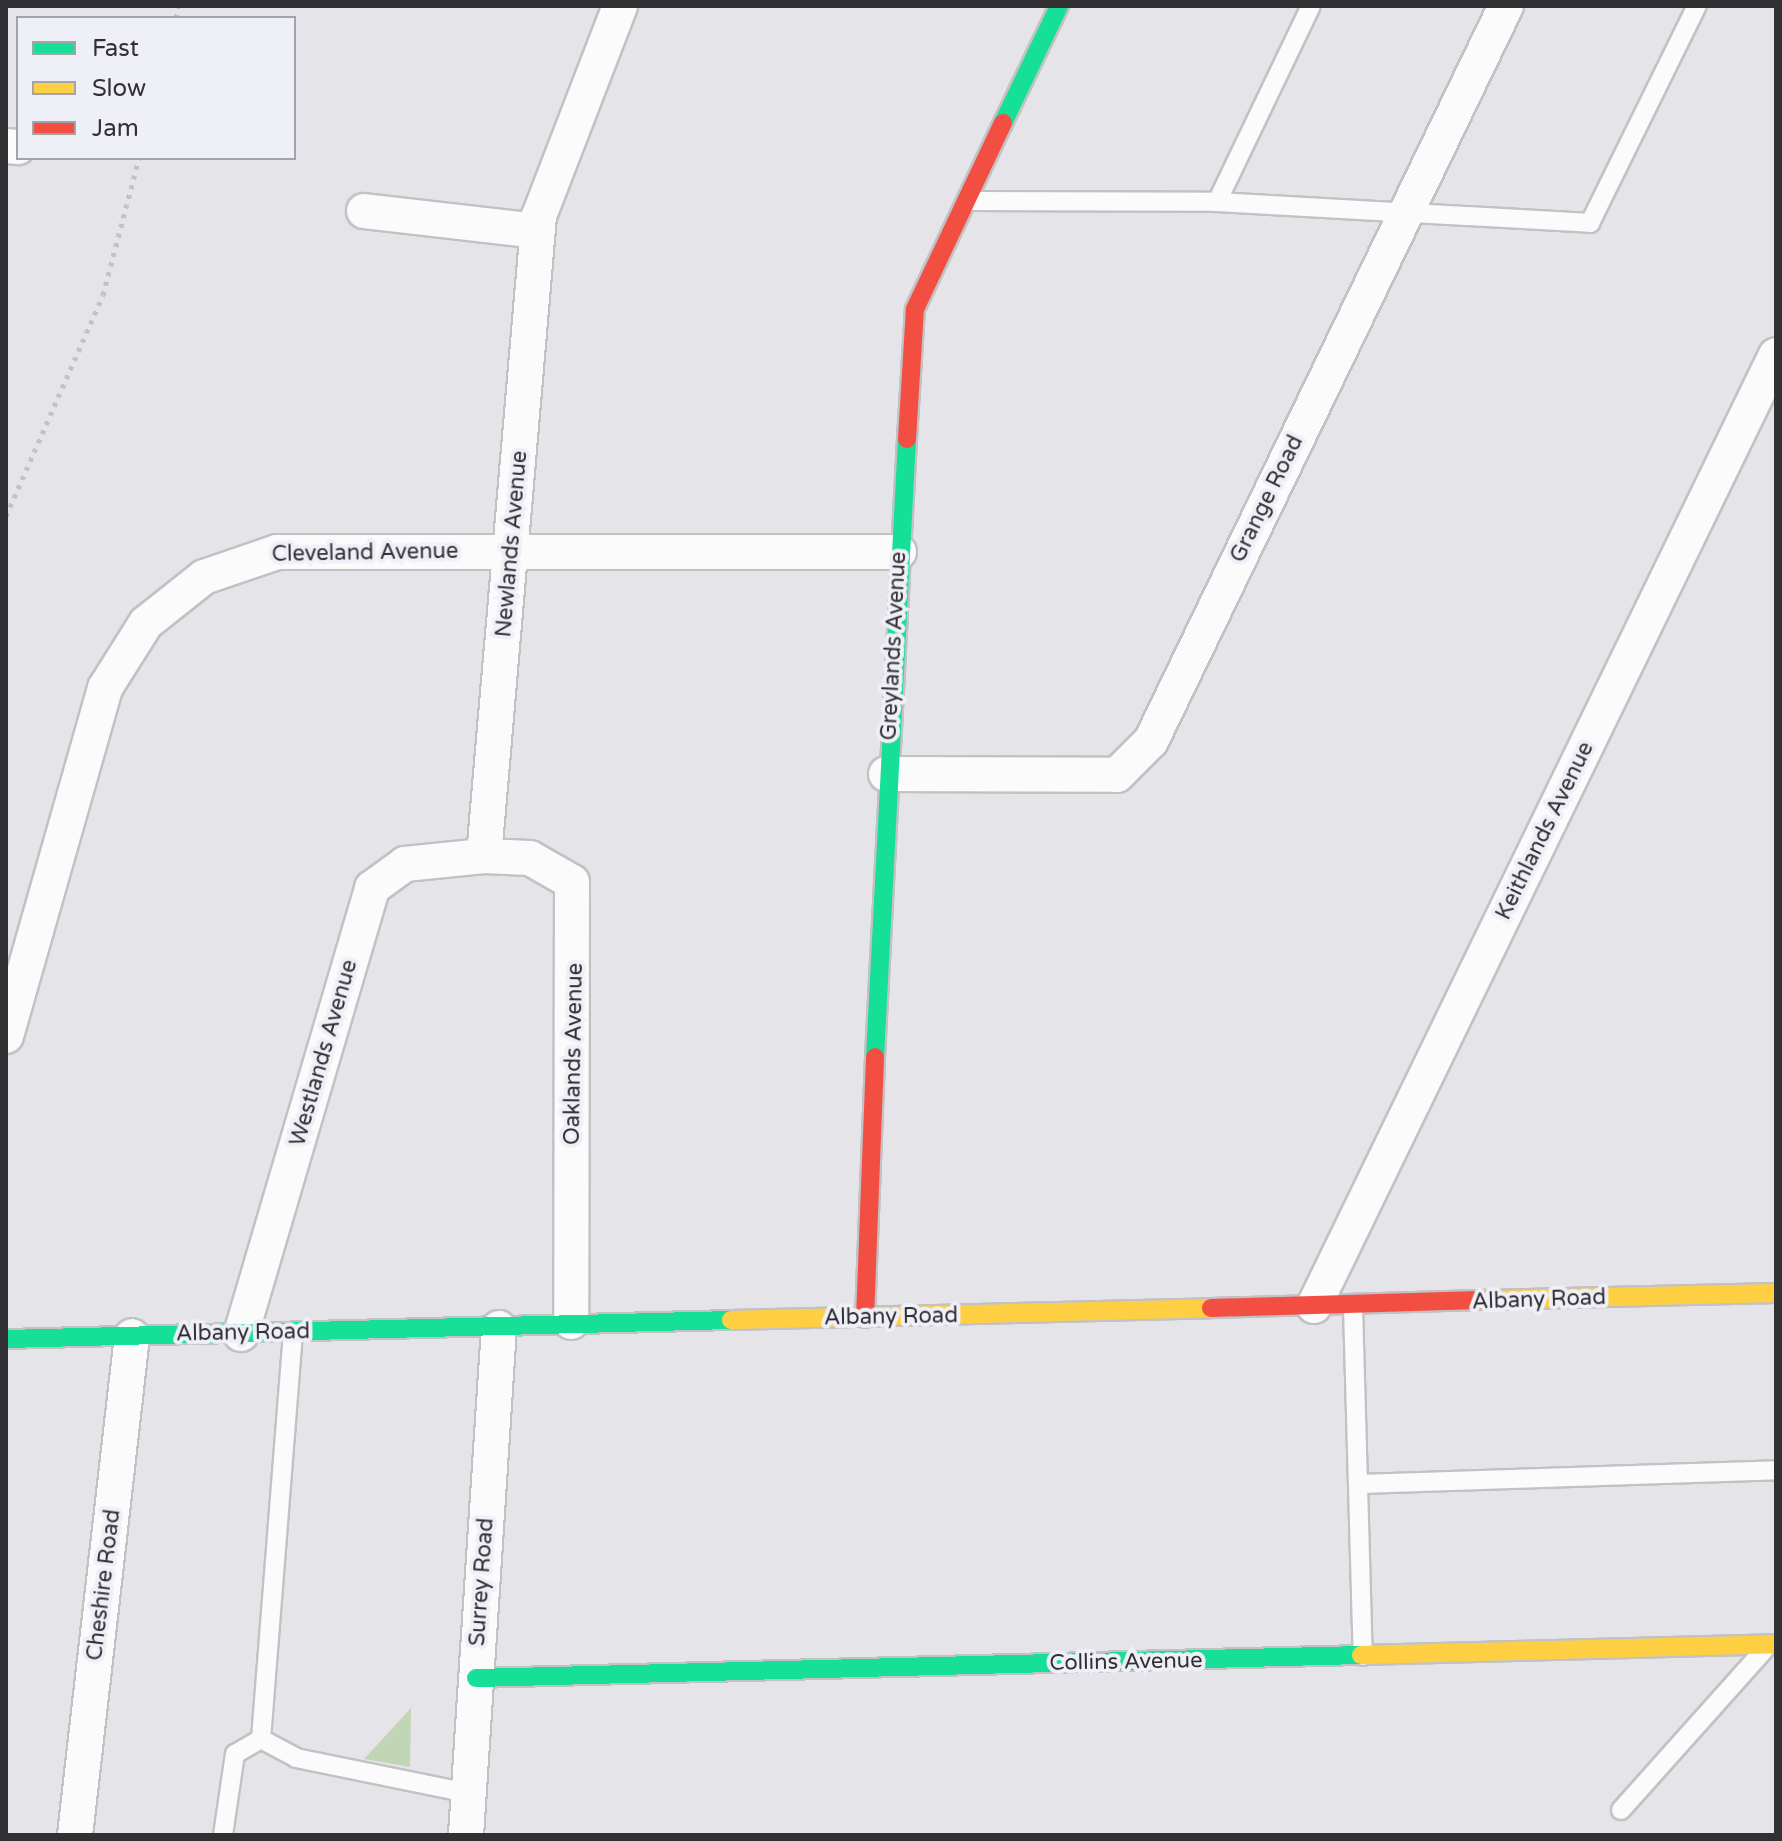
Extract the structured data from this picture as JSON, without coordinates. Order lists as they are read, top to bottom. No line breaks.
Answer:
{"streets":{"street":["Grange Road","Newlands Avenue","Cleveland Avenue","Greylands Avenue","Keithlands Avenue","Westlands Avenue","Oaklands Avenue","Albany Road","Surrey Road","Cheshire Road","Collins Avenue"]},"crossings":[["Grange Road","Greylands Avenue"],["Newlands Avenue","Cleveland Avenue"],["Newlands Avenue","Westlands Avenue"],["Newlands Avenue","Oaklands Avenue"],["Cleveland Avenue","Greylands Avenue"],["Greylands Avenue","Albany Road"],["Keithlands Avenue","Albany Road"],["Westlands Avenue","Oaklands Avenue"],["Westlands Avenue","Albany Road"],["Oaklands Avenue","Albany Road"],["Albany Road","Surrey Road"],["Albany Road","Cheshire Road"],["Surrey Road","Collins Avenue"]],"legend":["Fast","Slow","Jam"]}
